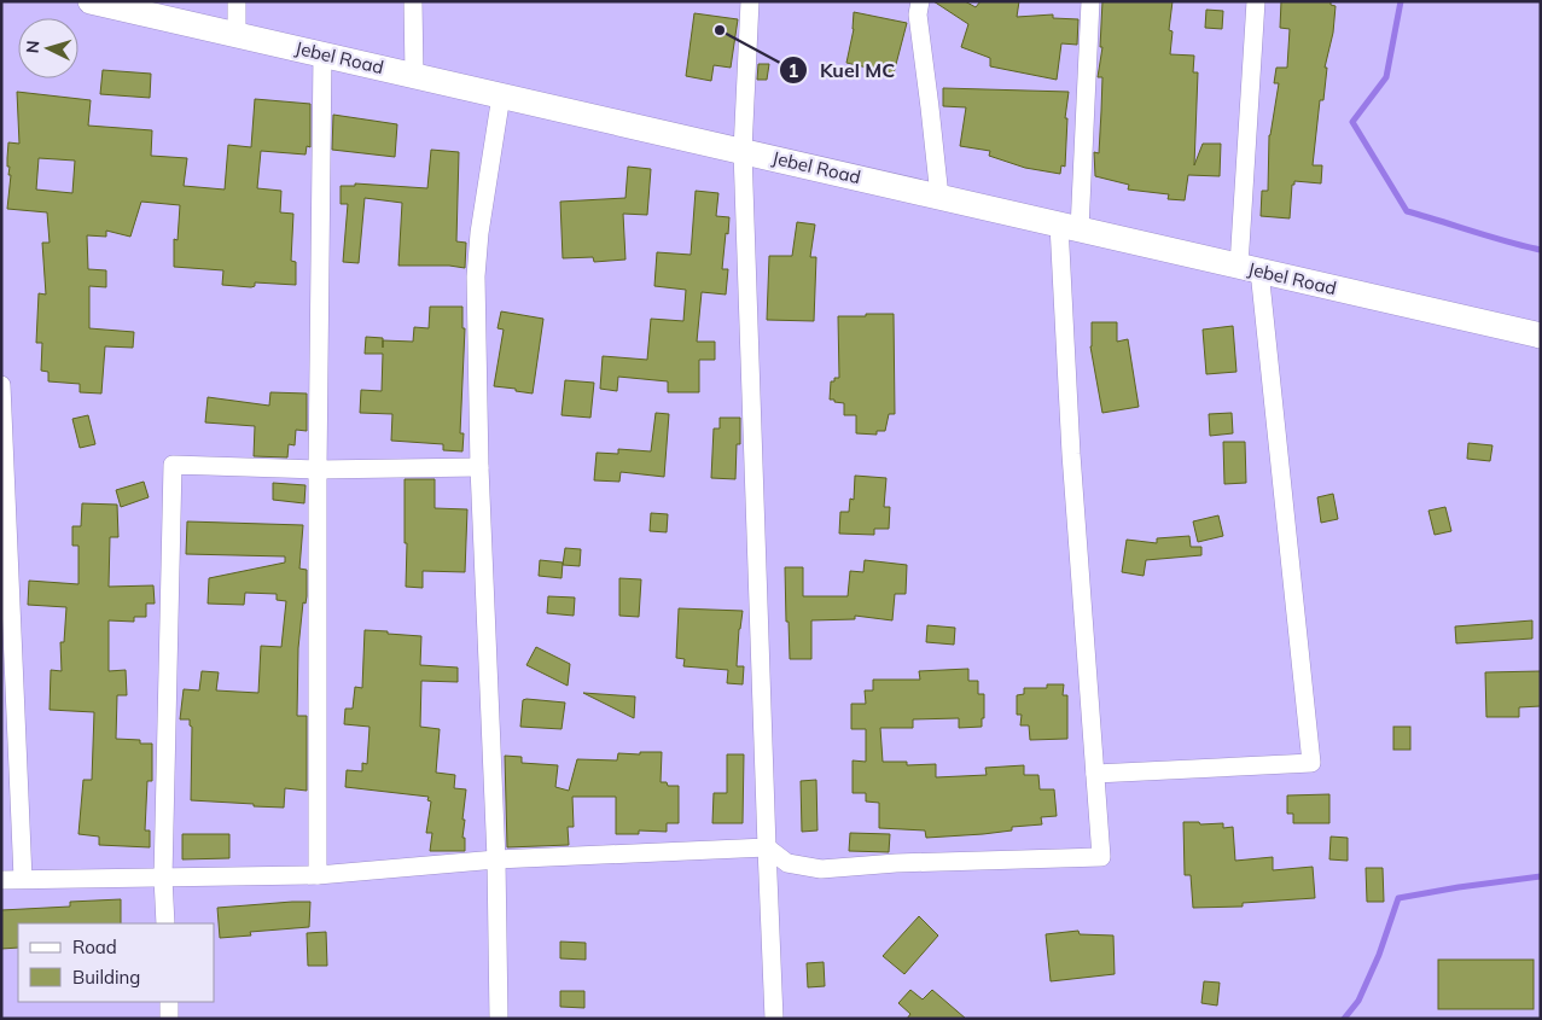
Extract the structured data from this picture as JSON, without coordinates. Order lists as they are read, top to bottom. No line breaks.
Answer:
{"streets":{"main road":["Jebel Road"]},"places":["Kuel MC"],"legend":["Road","Building"],"north":"left"}
